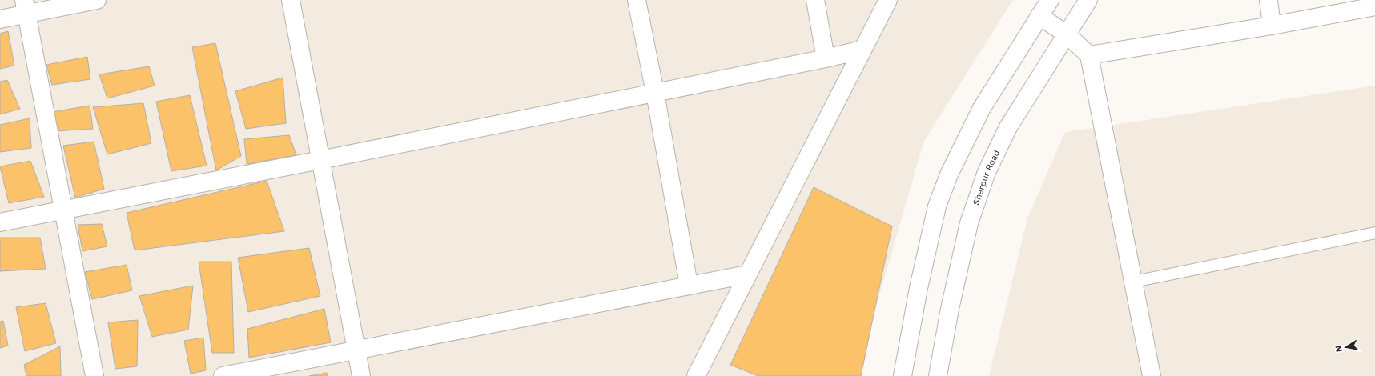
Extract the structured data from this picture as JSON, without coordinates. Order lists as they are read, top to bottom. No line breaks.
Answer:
{"streets":{"street":["Sherpur Road"]},"north":"left"}
